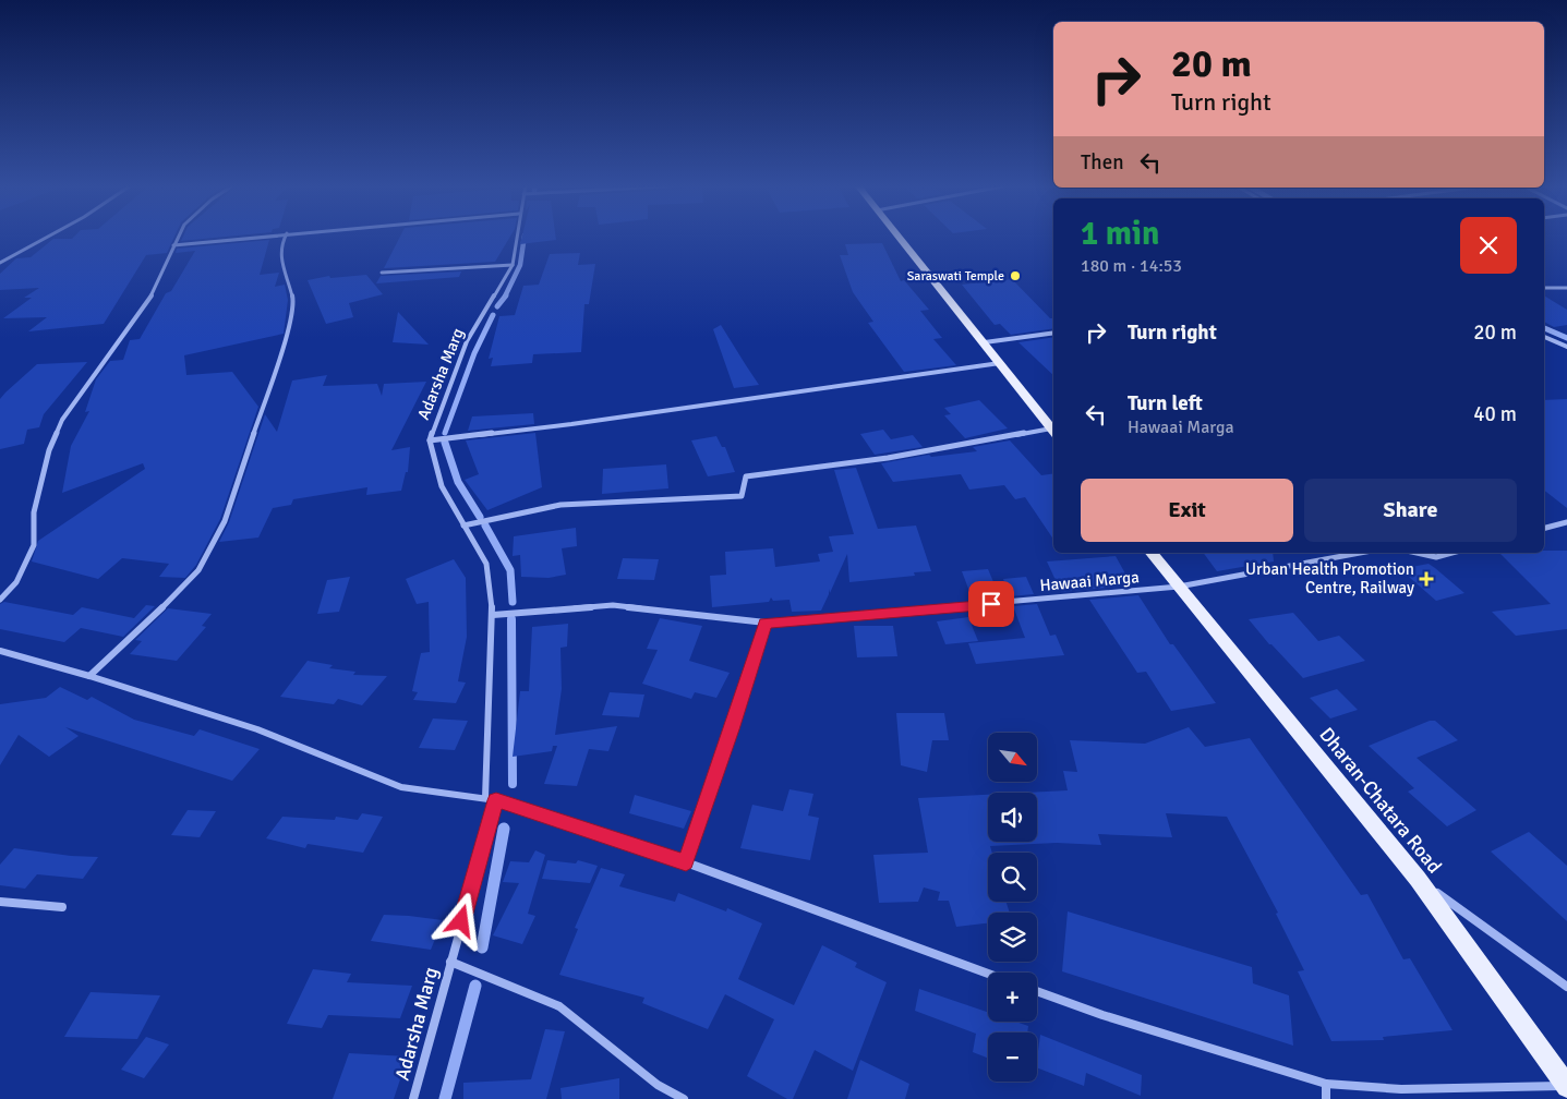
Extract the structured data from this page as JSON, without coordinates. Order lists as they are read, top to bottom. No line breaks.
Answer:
{"streets":{"main road":["Dharan-Chatara Road"],"street":["Adarsha Marg","Hawaai Marga"]},"crossings":[["Adarsha Marg","Hawaai Marga"],["Hawaai Marga","Dharan-Chatara Road"]],"places":{"other":["Saraswati Temple"],"health":["Urban Health Promotion Centre, Railway"]},"north":"bottom right","page":{"turn":["20 m","Turn right"],"then":"Then","heading":["1 min","180 m · 14:53"],"list":[{"name":"Turn right","value":"20 m"},{"name":"Turn left","note":"Hawaai Marga","value":"40 m"}],"buttons":["Exit","Share"],"map_buttons":["+","−"]}}
